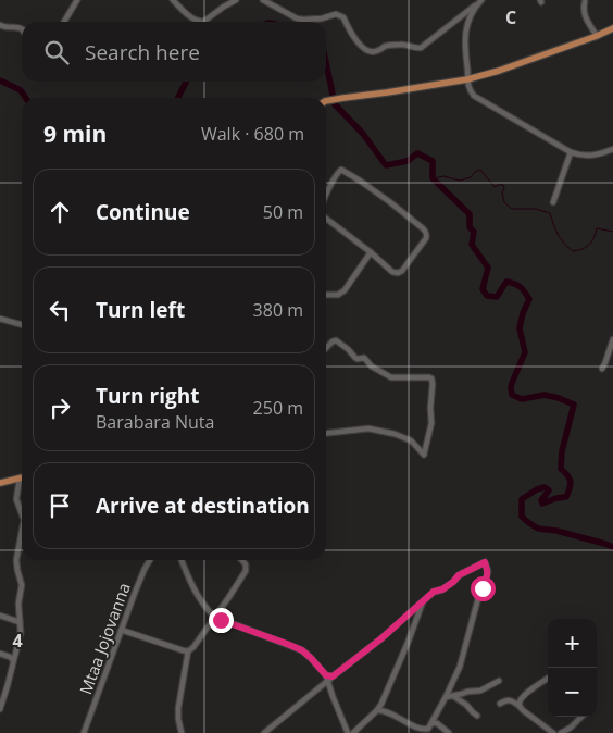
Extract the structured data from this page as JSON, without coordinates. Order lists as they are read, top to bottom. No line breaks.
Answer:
{"streets":{"street":["Mtaa Jojovanna"]},"page":{"search":"Search here","heading":["9 min","Walk · 680 m"],"list":[["Continue","50 m"],["Turn left","380 m"],["Turn right","Barabara Nuta","250 m"],"Arrive at destination"],"map_buttons":["+","−"]},"grid":{"columns":["C"],"rows":["4"]}}
